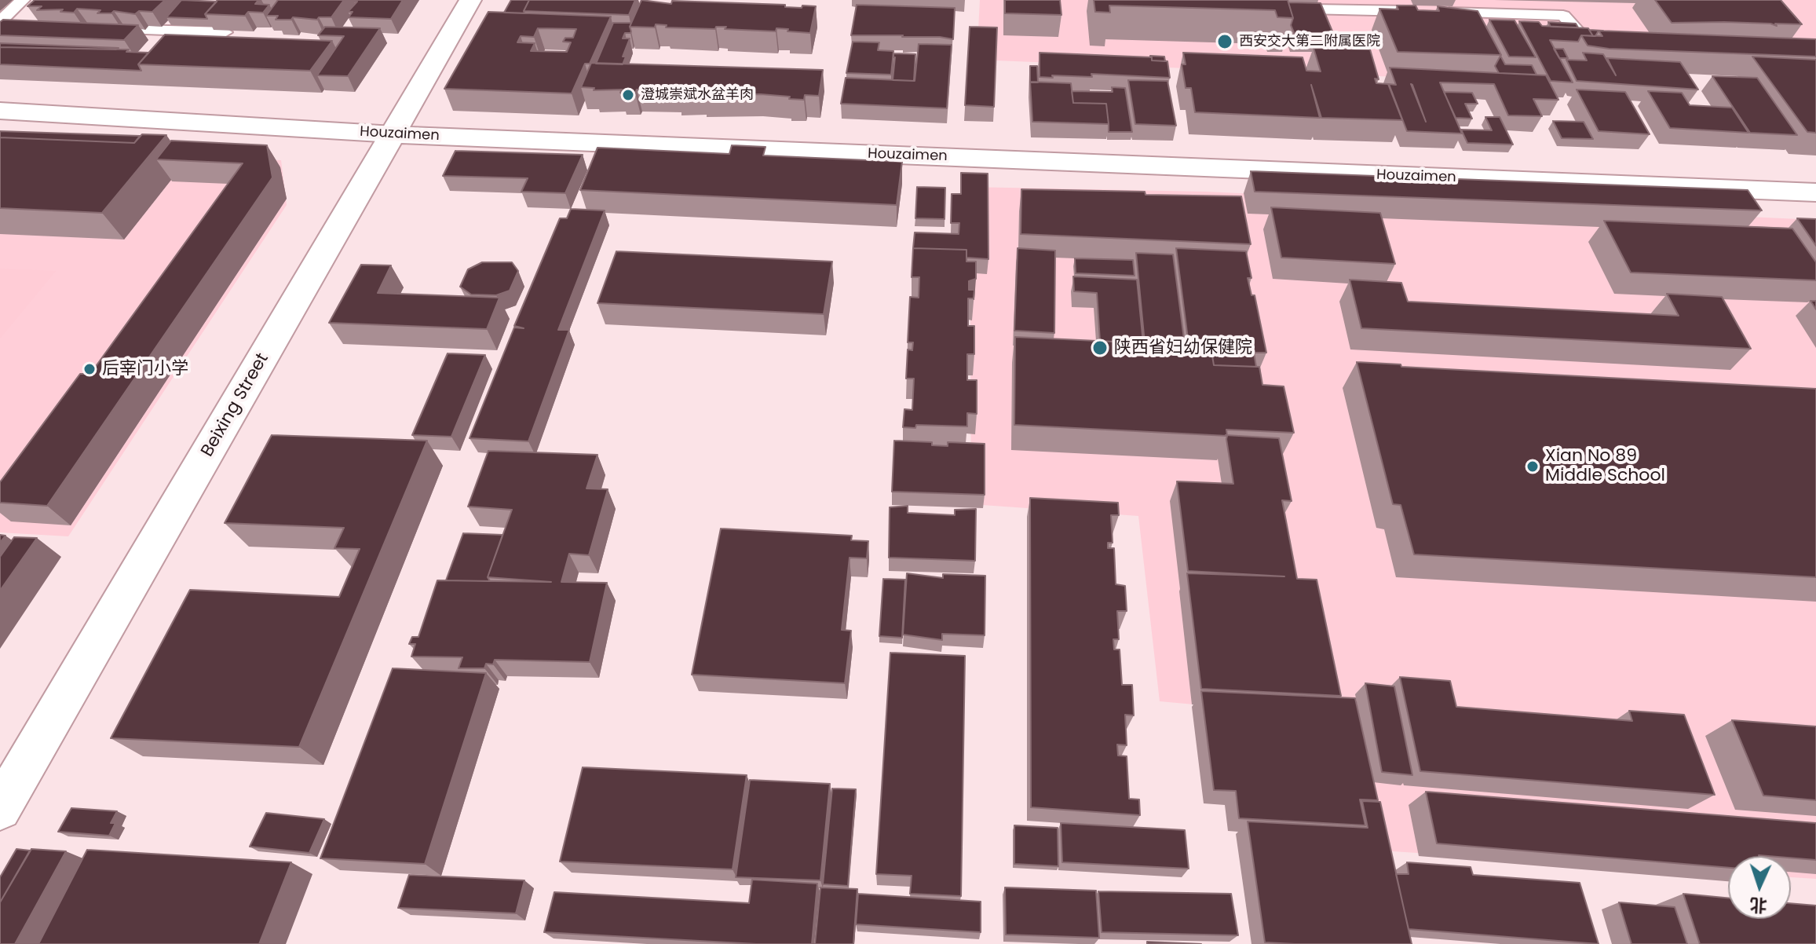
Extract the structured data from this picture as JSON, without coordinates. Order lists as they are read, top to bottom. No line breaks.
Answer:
{"streets":{"street":["Houzaimen","Beixing Street"]},"crossings":[["Houzaimen","Beixing Street"]],"places":["西安交大第二附属医院","澄城崇斌水盆羊肉","陕西省妇幼保健院","后宰门小学","Xian No 89 Middle School"],"north":"bottom"}
